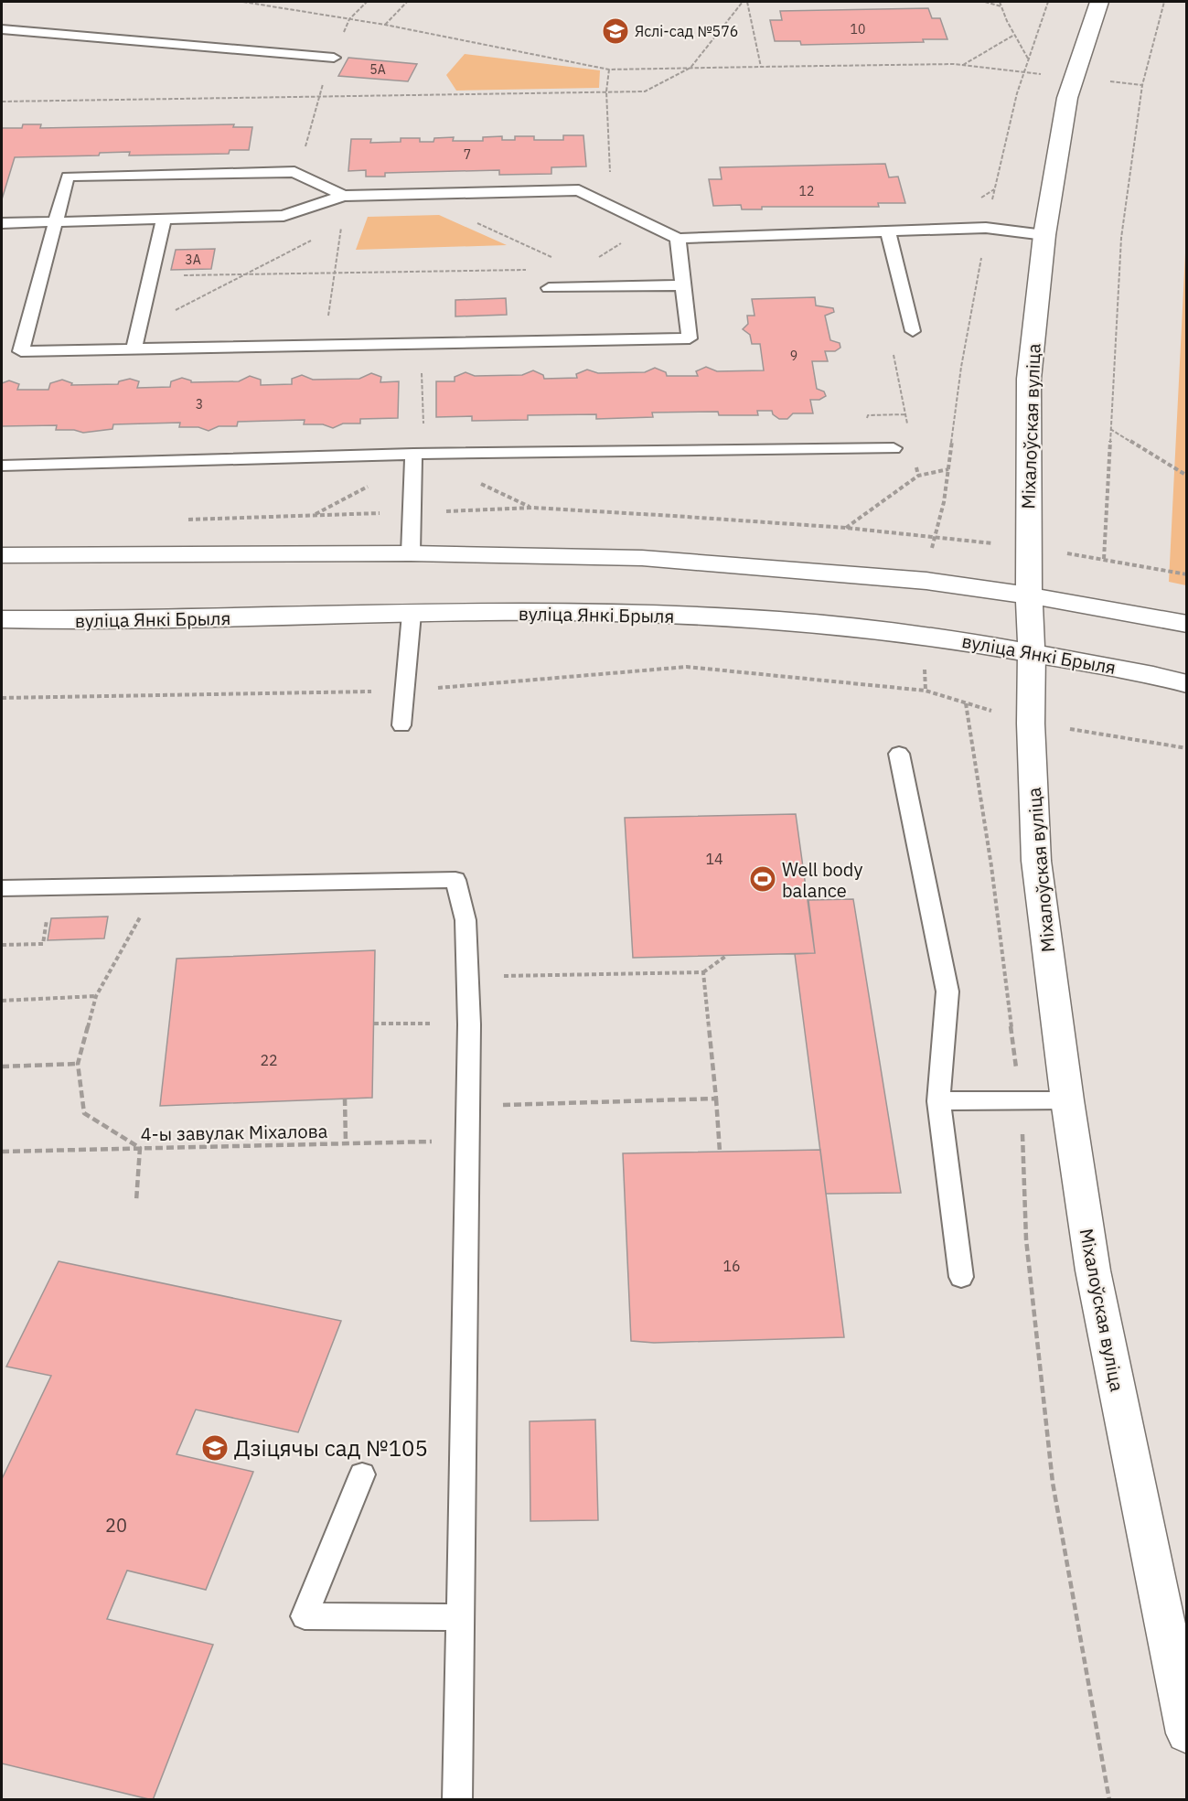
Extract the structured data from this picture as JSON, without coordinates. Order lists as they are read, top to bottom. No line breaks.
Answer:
{"streets":{"street":["Міхалоўская вуліца","вуліца Янкі Брыля"],"path":["4-ы завулак Міхалова"]},"crossings":[["Міхалоўская вуліца","вуліца Янкі Брыля"]],"places":{"school or university":["Яслі-сад №576","Дзіцячы сад №105"],"sports":["Well body balance"]},"house_numbers":["10","5А","7","12","3А","9","3","14","22","16","20"]}
